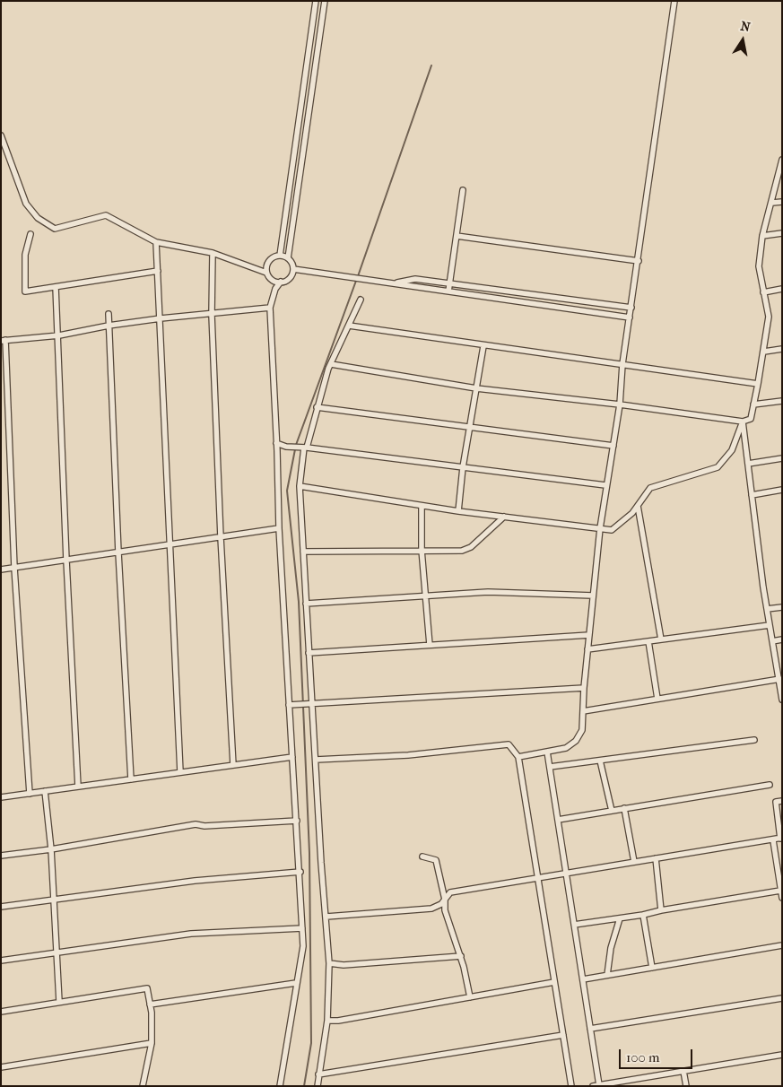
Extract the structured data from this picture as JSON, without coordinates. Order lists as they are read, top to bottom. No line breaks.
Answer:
{"scale_bar":"100 m","north":"top"}
